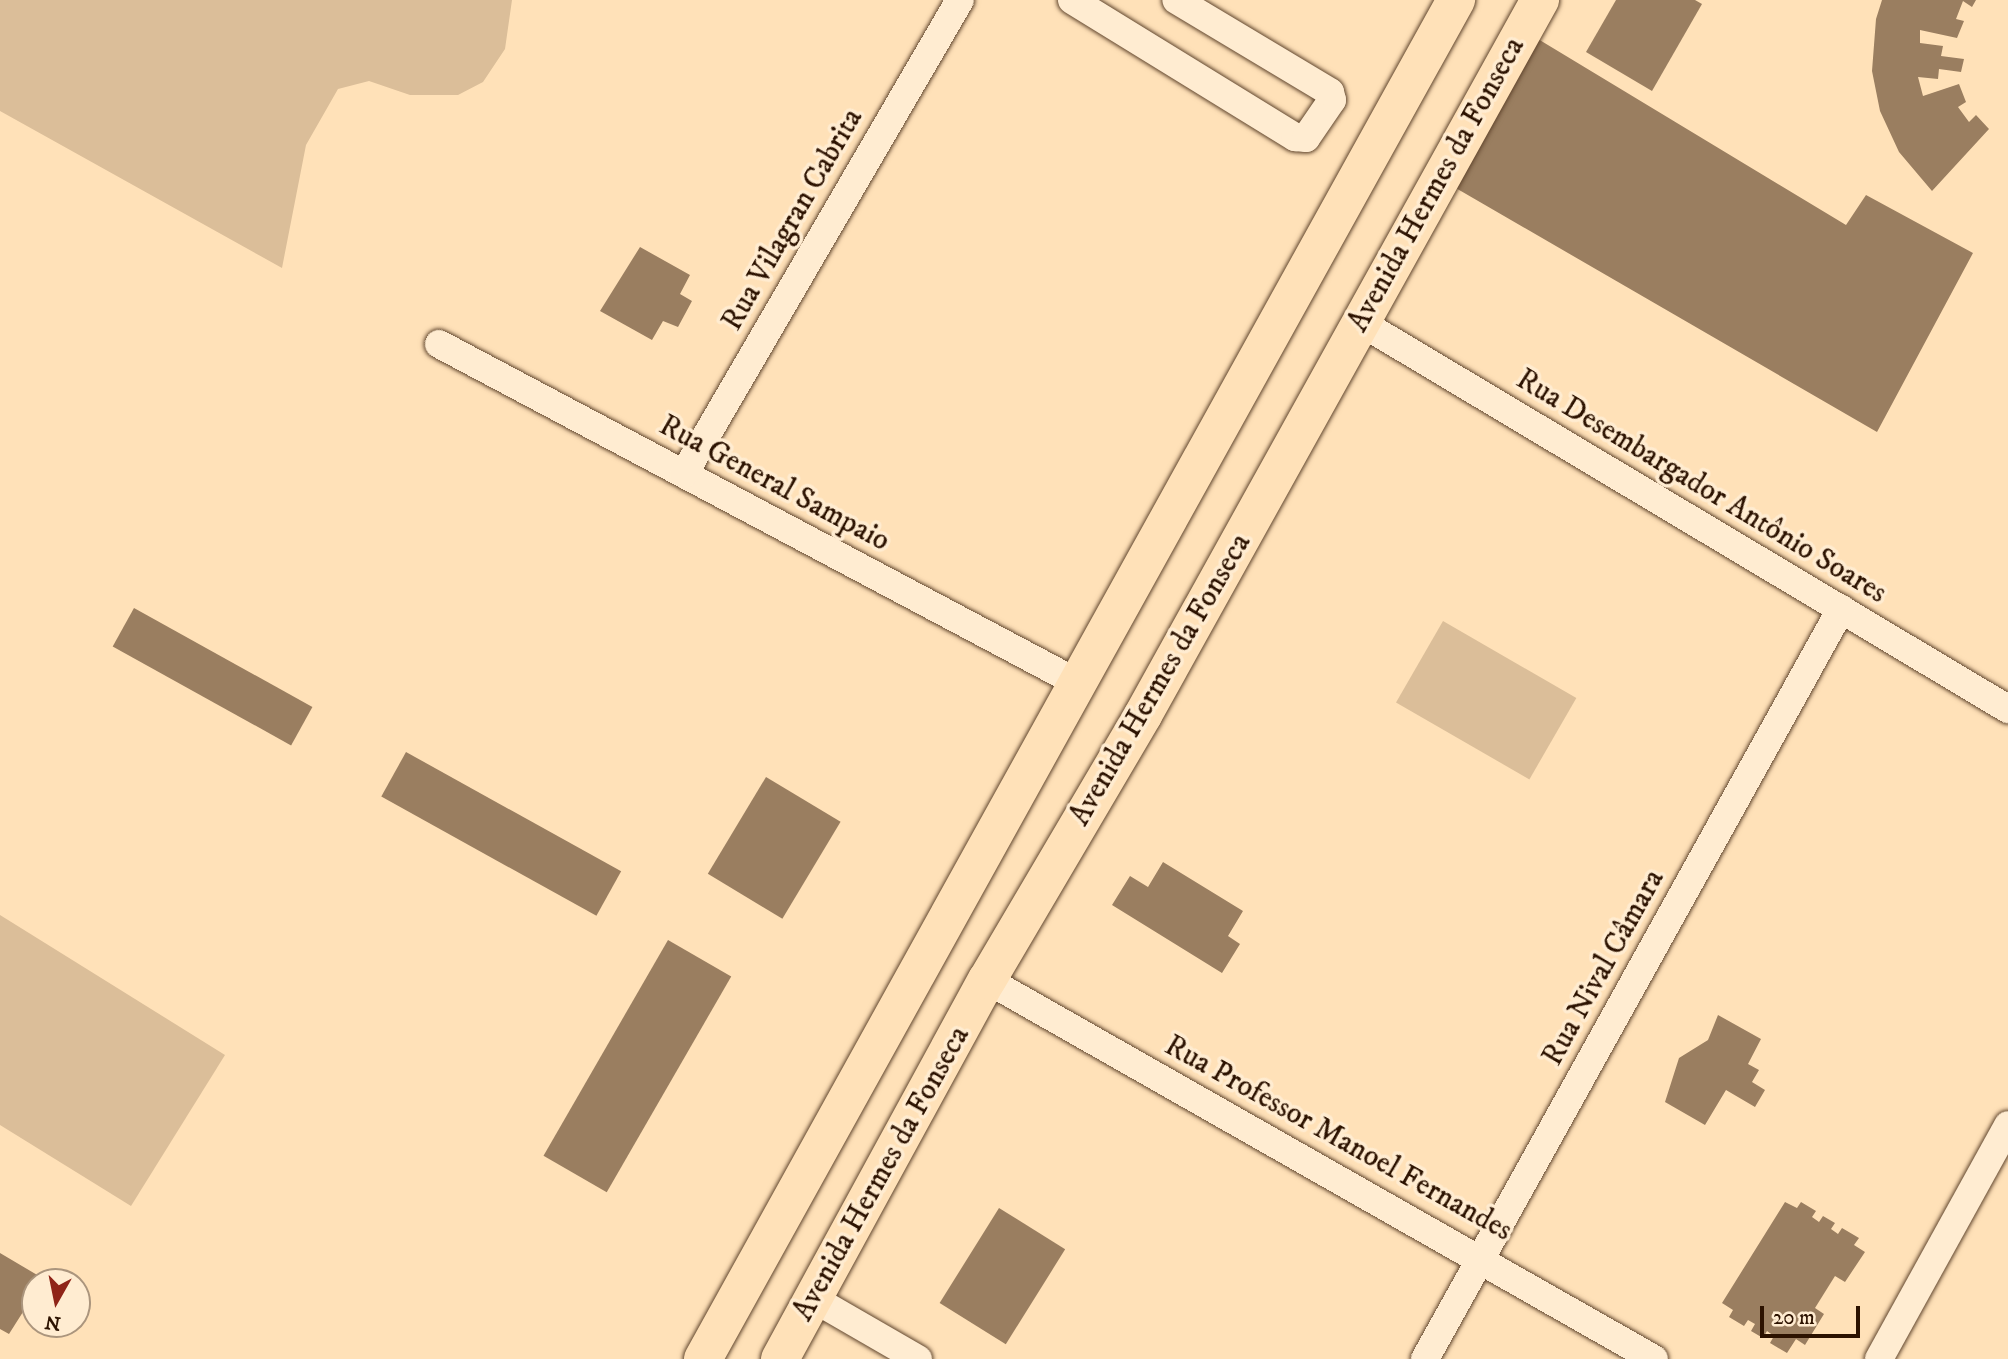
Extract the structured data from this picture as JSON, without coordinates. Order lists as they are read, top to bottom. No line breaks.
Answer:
{"streets":{"main road":["Avenida Hermes da Fonseca"],"street":["Rua Vilagran Cabrita","Rua General Sampaio","Rua Desembargador Antônio Soares","Rua Nival Câmara","Rua Professor Manoel Fernandes"]},"crossings":[["Avenida Hermes da Fonseca","Rua Desembargador Antônio Soares"],["Avenida Hermes da Fonseca","Rua Professor Manoel Fernandes"],["Rua Vilagran Cabrita","Rua General Sampaio"],["Rua Desembargador Antônio Soares","Rua Nival Câmara"],["Rua Nival Câmara","Rua Professor Manoel Fernandes"]],"scale_bar":"20 m","north":"bottom"}
